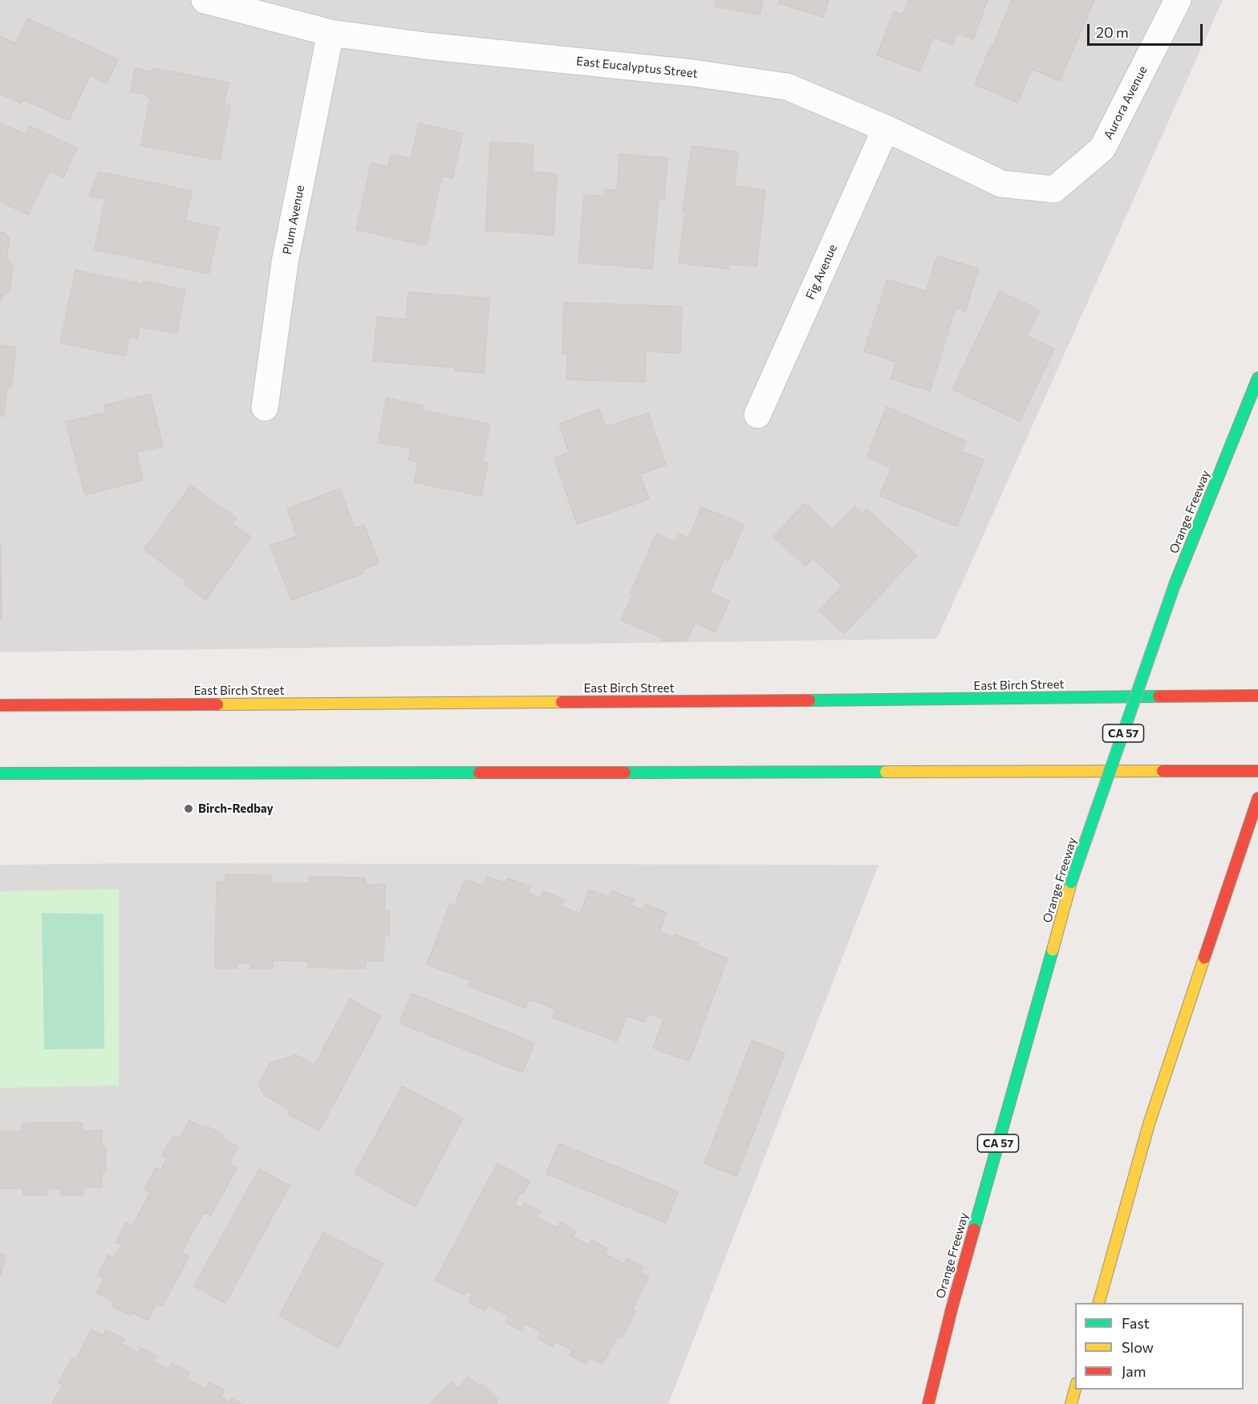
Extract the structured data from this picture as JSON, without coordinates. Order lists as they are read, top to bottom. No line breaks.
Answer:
{"streets":{"main road":["Orange Freeway","East Birch Street","CA 57"],"street":["East Eucalyptus Street","Aurora Avenue","Plum Avenue","Fig Avenue"]},"crossings":[["East Eucalyptus Street","Aurora Avenue"],["East Eucalyptus Street","Plum Avenue"],["East Eucalyptus Street","Fig Avenue"]],"places":["Birch-Redbay"],"legend":["Fast","Slow","Jam"],"scale_bar":"20 m"}
